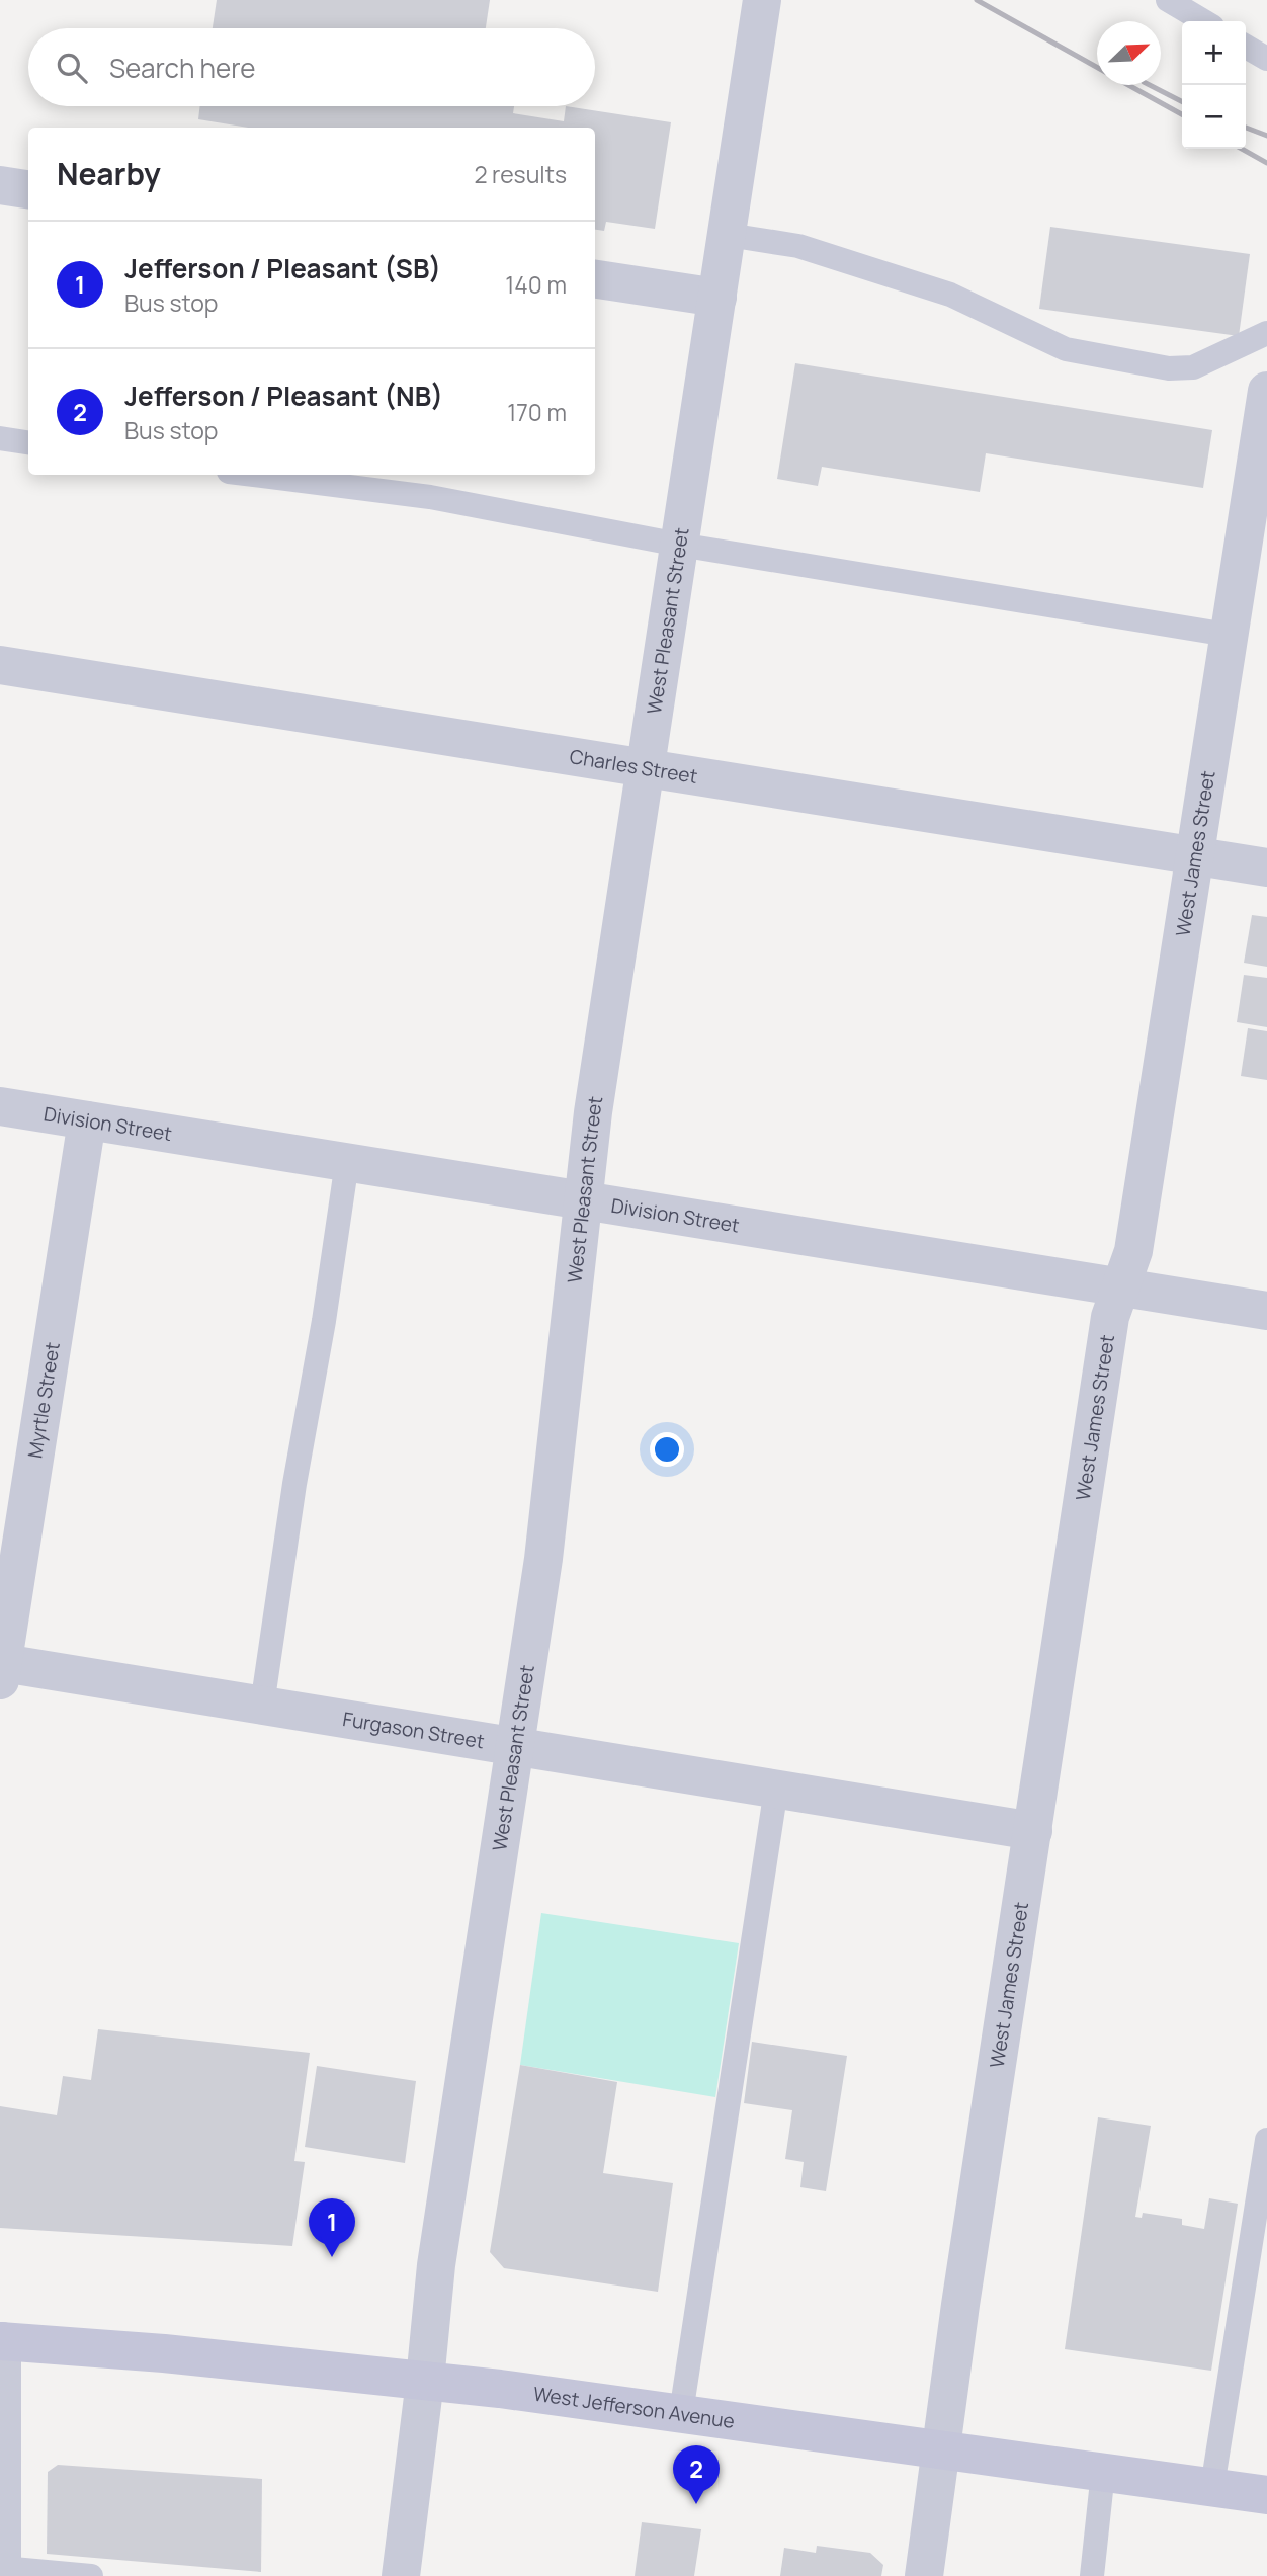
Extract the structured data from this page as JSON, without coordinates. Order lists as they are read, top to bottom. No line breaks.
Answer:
{"streets":{"main road":["West Jefferson Avenue"],"street":["West Pleasant Street","Charles Street","West James Street","Division Street","Myrtle Street","Furgason Street"]},"crossings":[["West Pleasant Street","Charles Street"],["West Pleasant Street","Division Street"],["West Pleasant Street","Furgason Street"],["West Pleasant Street","West Jefferson Avenue"],["Charles Street","West James Street"],["West James Street","Division Street"],["West James Street","Furgason Street"],["West James Street","West Jefferson Avenue"],["Division Street","Myrtle Street"],["Myrtle Street","Furgason Street"]],"north":"top right","page":{"map_buttons":["+","−"],"search":"Search here","heading":["Nearby","2 results"],"list":[{"mark":"1","name":"Jefferson / Pleasant (SB)","note":"Bus stop","value":"140 m"},{"mark":"2","name":"Jefferson / Pleasant (NB)","note":"Bus stop","value":"170 m"}],"pins":["1","2"]}}
